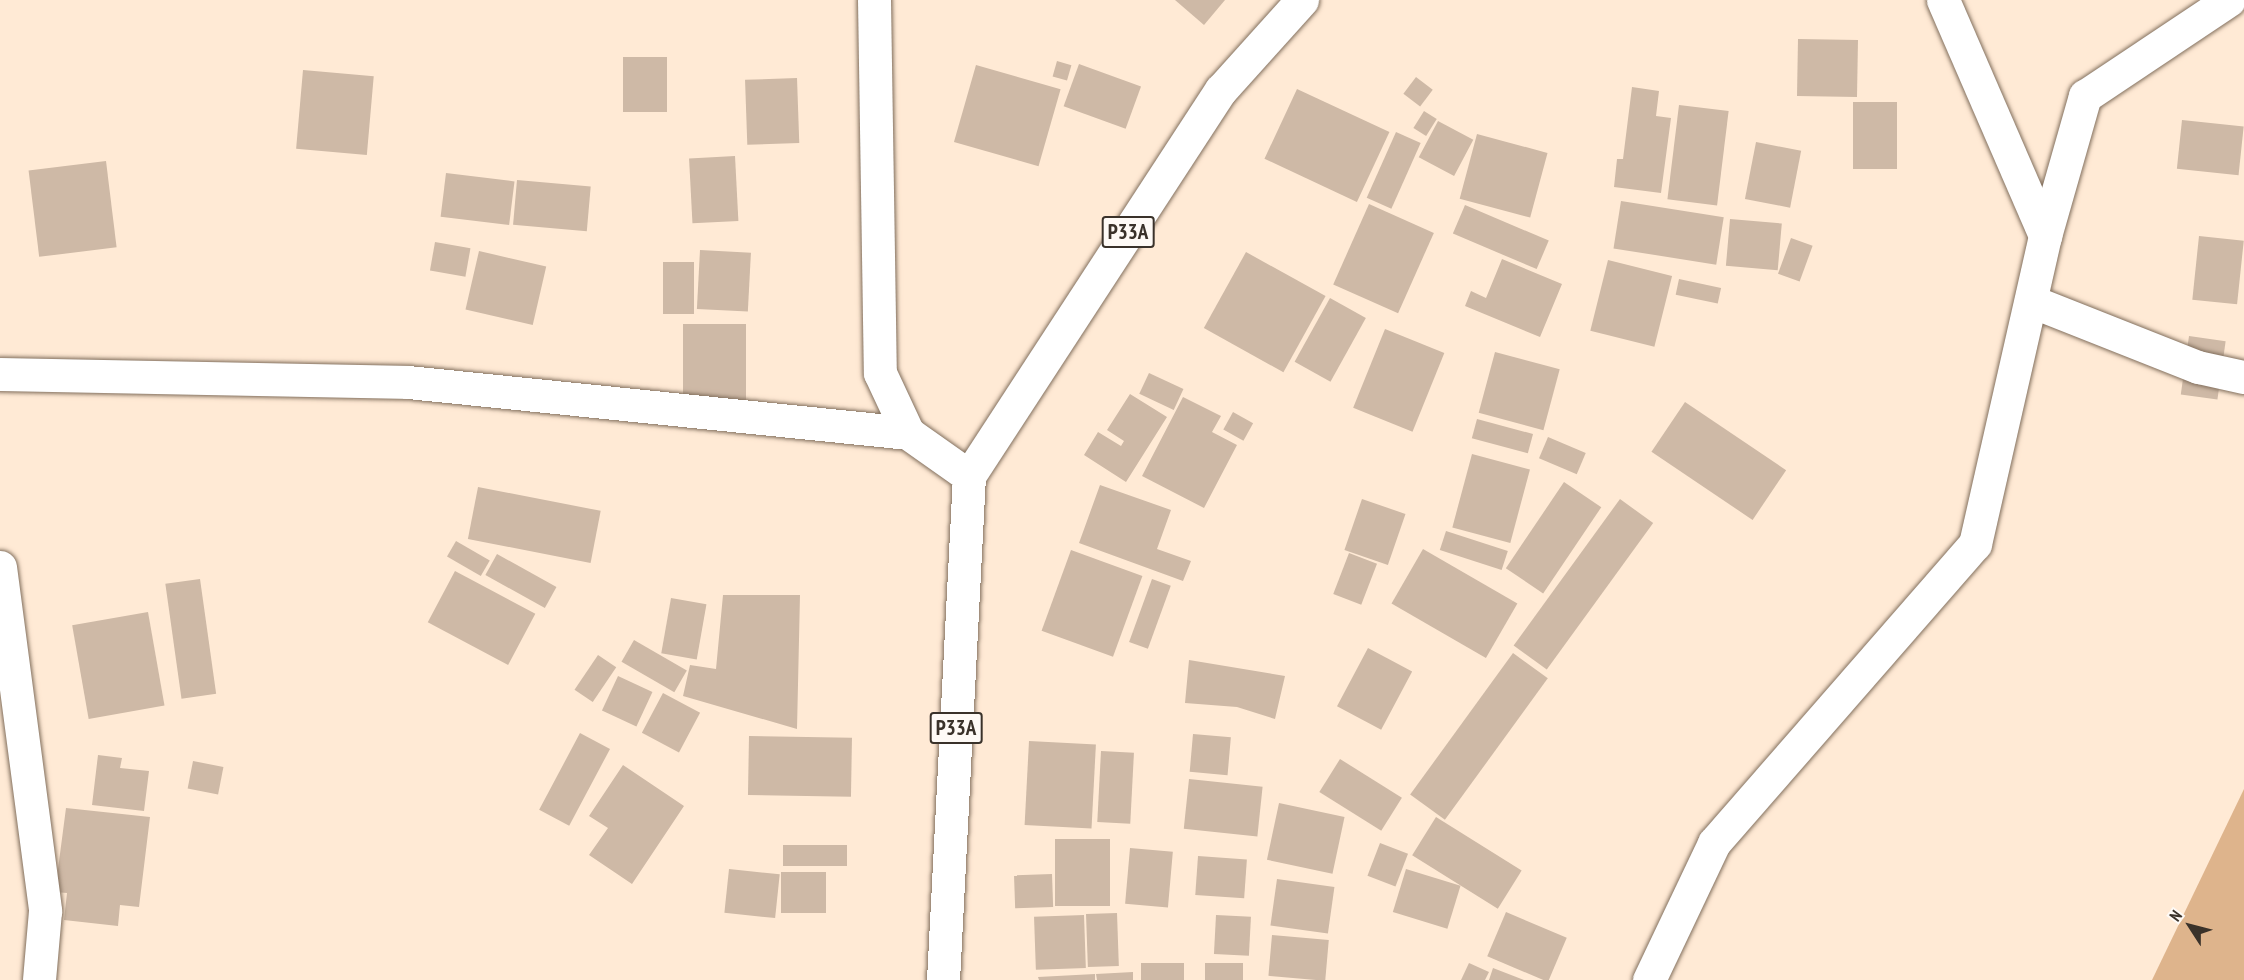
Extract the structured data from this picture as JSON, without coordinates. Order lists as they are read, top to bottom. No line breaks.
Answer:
{"streets":{"street":["P33A"]},"north":"top left"}
